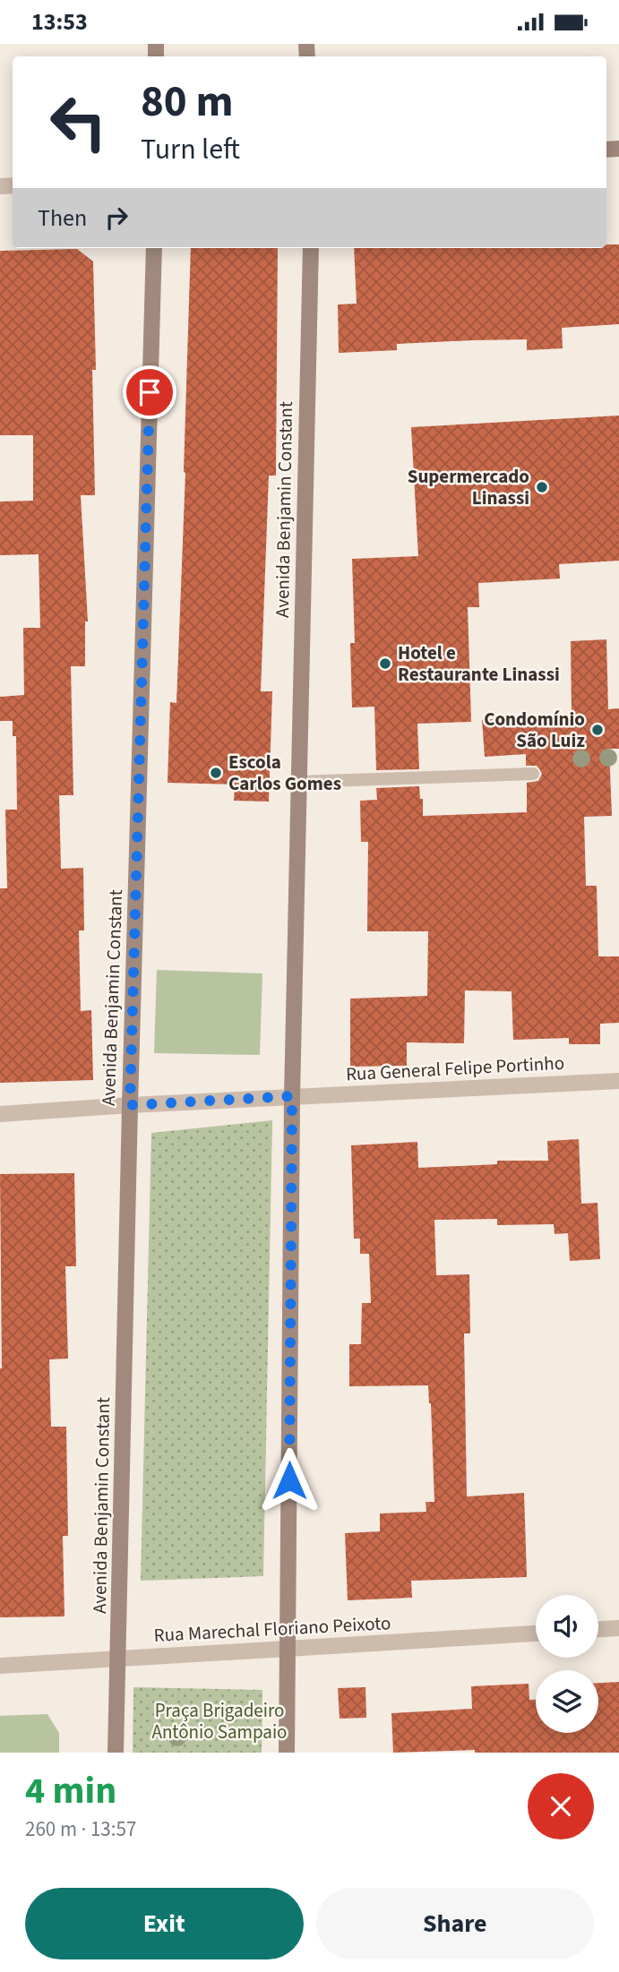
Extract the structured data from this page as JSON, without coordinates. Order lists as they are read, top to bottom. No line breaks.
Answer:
{"streets":{"main road":["Avenida Benjamin Constant"],"street":["Rua General Felipe Portinho","Rua Marechal Floriano Peixoto"]},"crossings":[["Avenida Benjamin Constant","Rua General Felipe Portinho"],["Avenida Benjamin Constant","Rua Marechal Floriano Peixoto"]],"parks":["Praça Brigadeiro Antônio Sampaio"],"places":["Supermercado Linassi","Hotel e Restaurante Linassi","Condomínio São Luiz","Escola Carlos Gomes"],"page":{"status":"13:53","turn":["80 m","Turn left"],"then":"Then","heading":["4 min","260 m · 13:57"],"buttons":["Exit","Share"]}}
